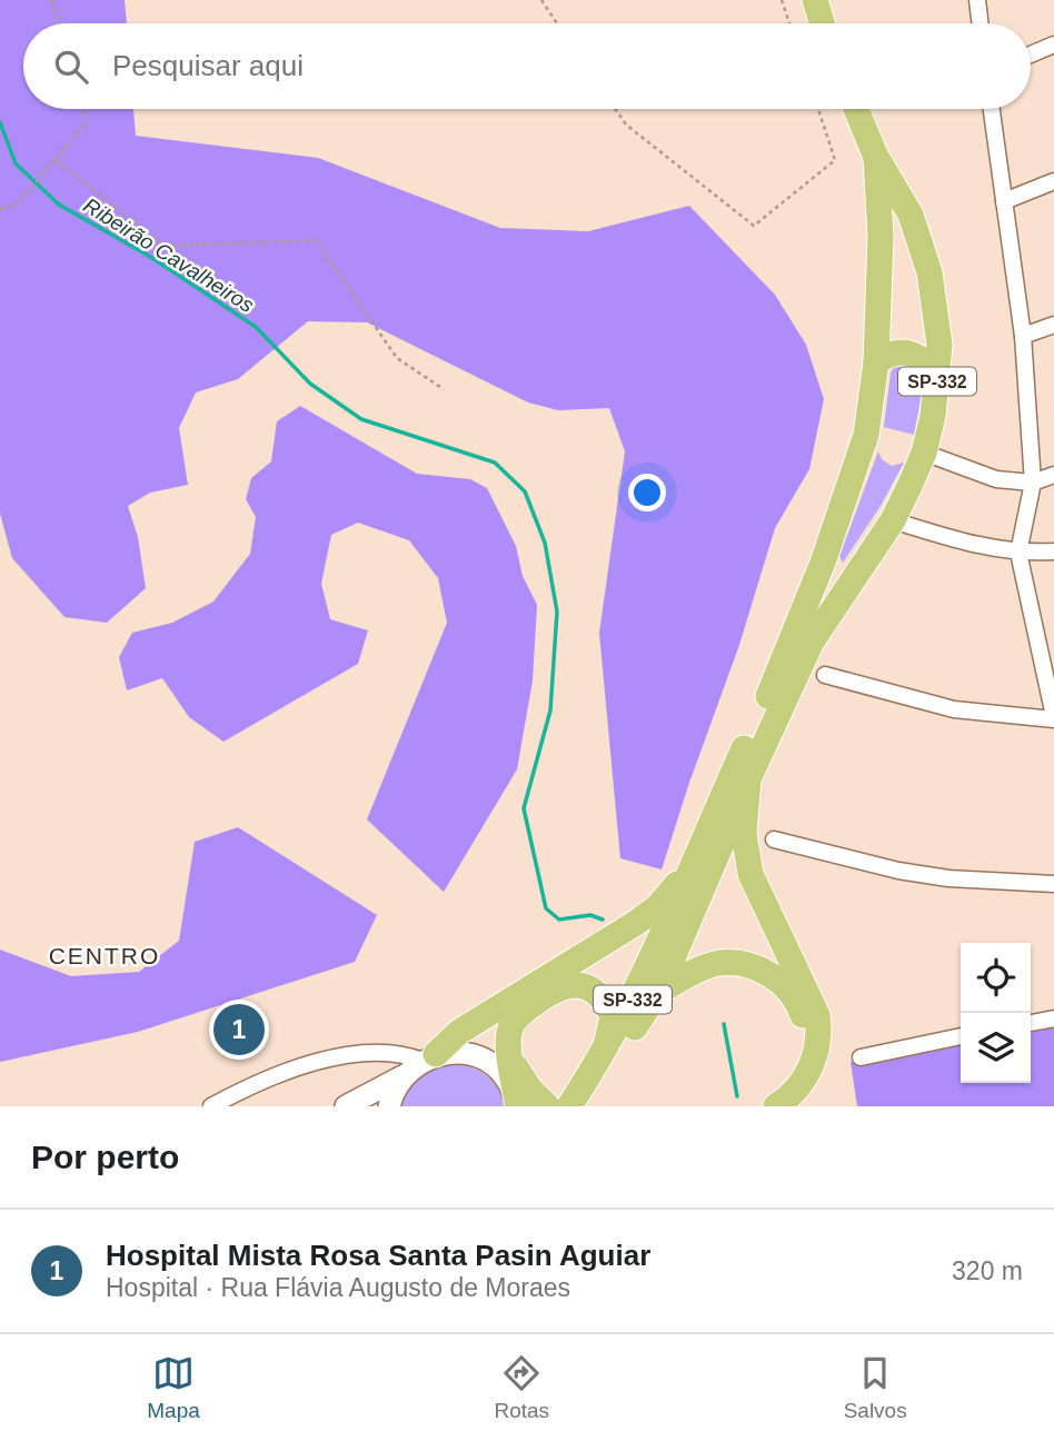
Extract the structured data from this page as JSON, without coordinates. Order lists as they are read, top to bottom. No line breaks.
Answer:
{"streets":{"main road":["SP-332"]},"districts":["CENTRO"],"water":["Ribeirão Cavalheiros"],"page":{"search":"Pesquisar aqui","pins":"1","heading":"Por perto","list":[{"mark":"1","name":"Hospital Mista Rosa Santa Pasin Aguiar","note":"Hospital · Rua Flávia Augusto de Moraes","value":"320 m"}],"nav":["Mapa","Rotas","Salvos"]}}
